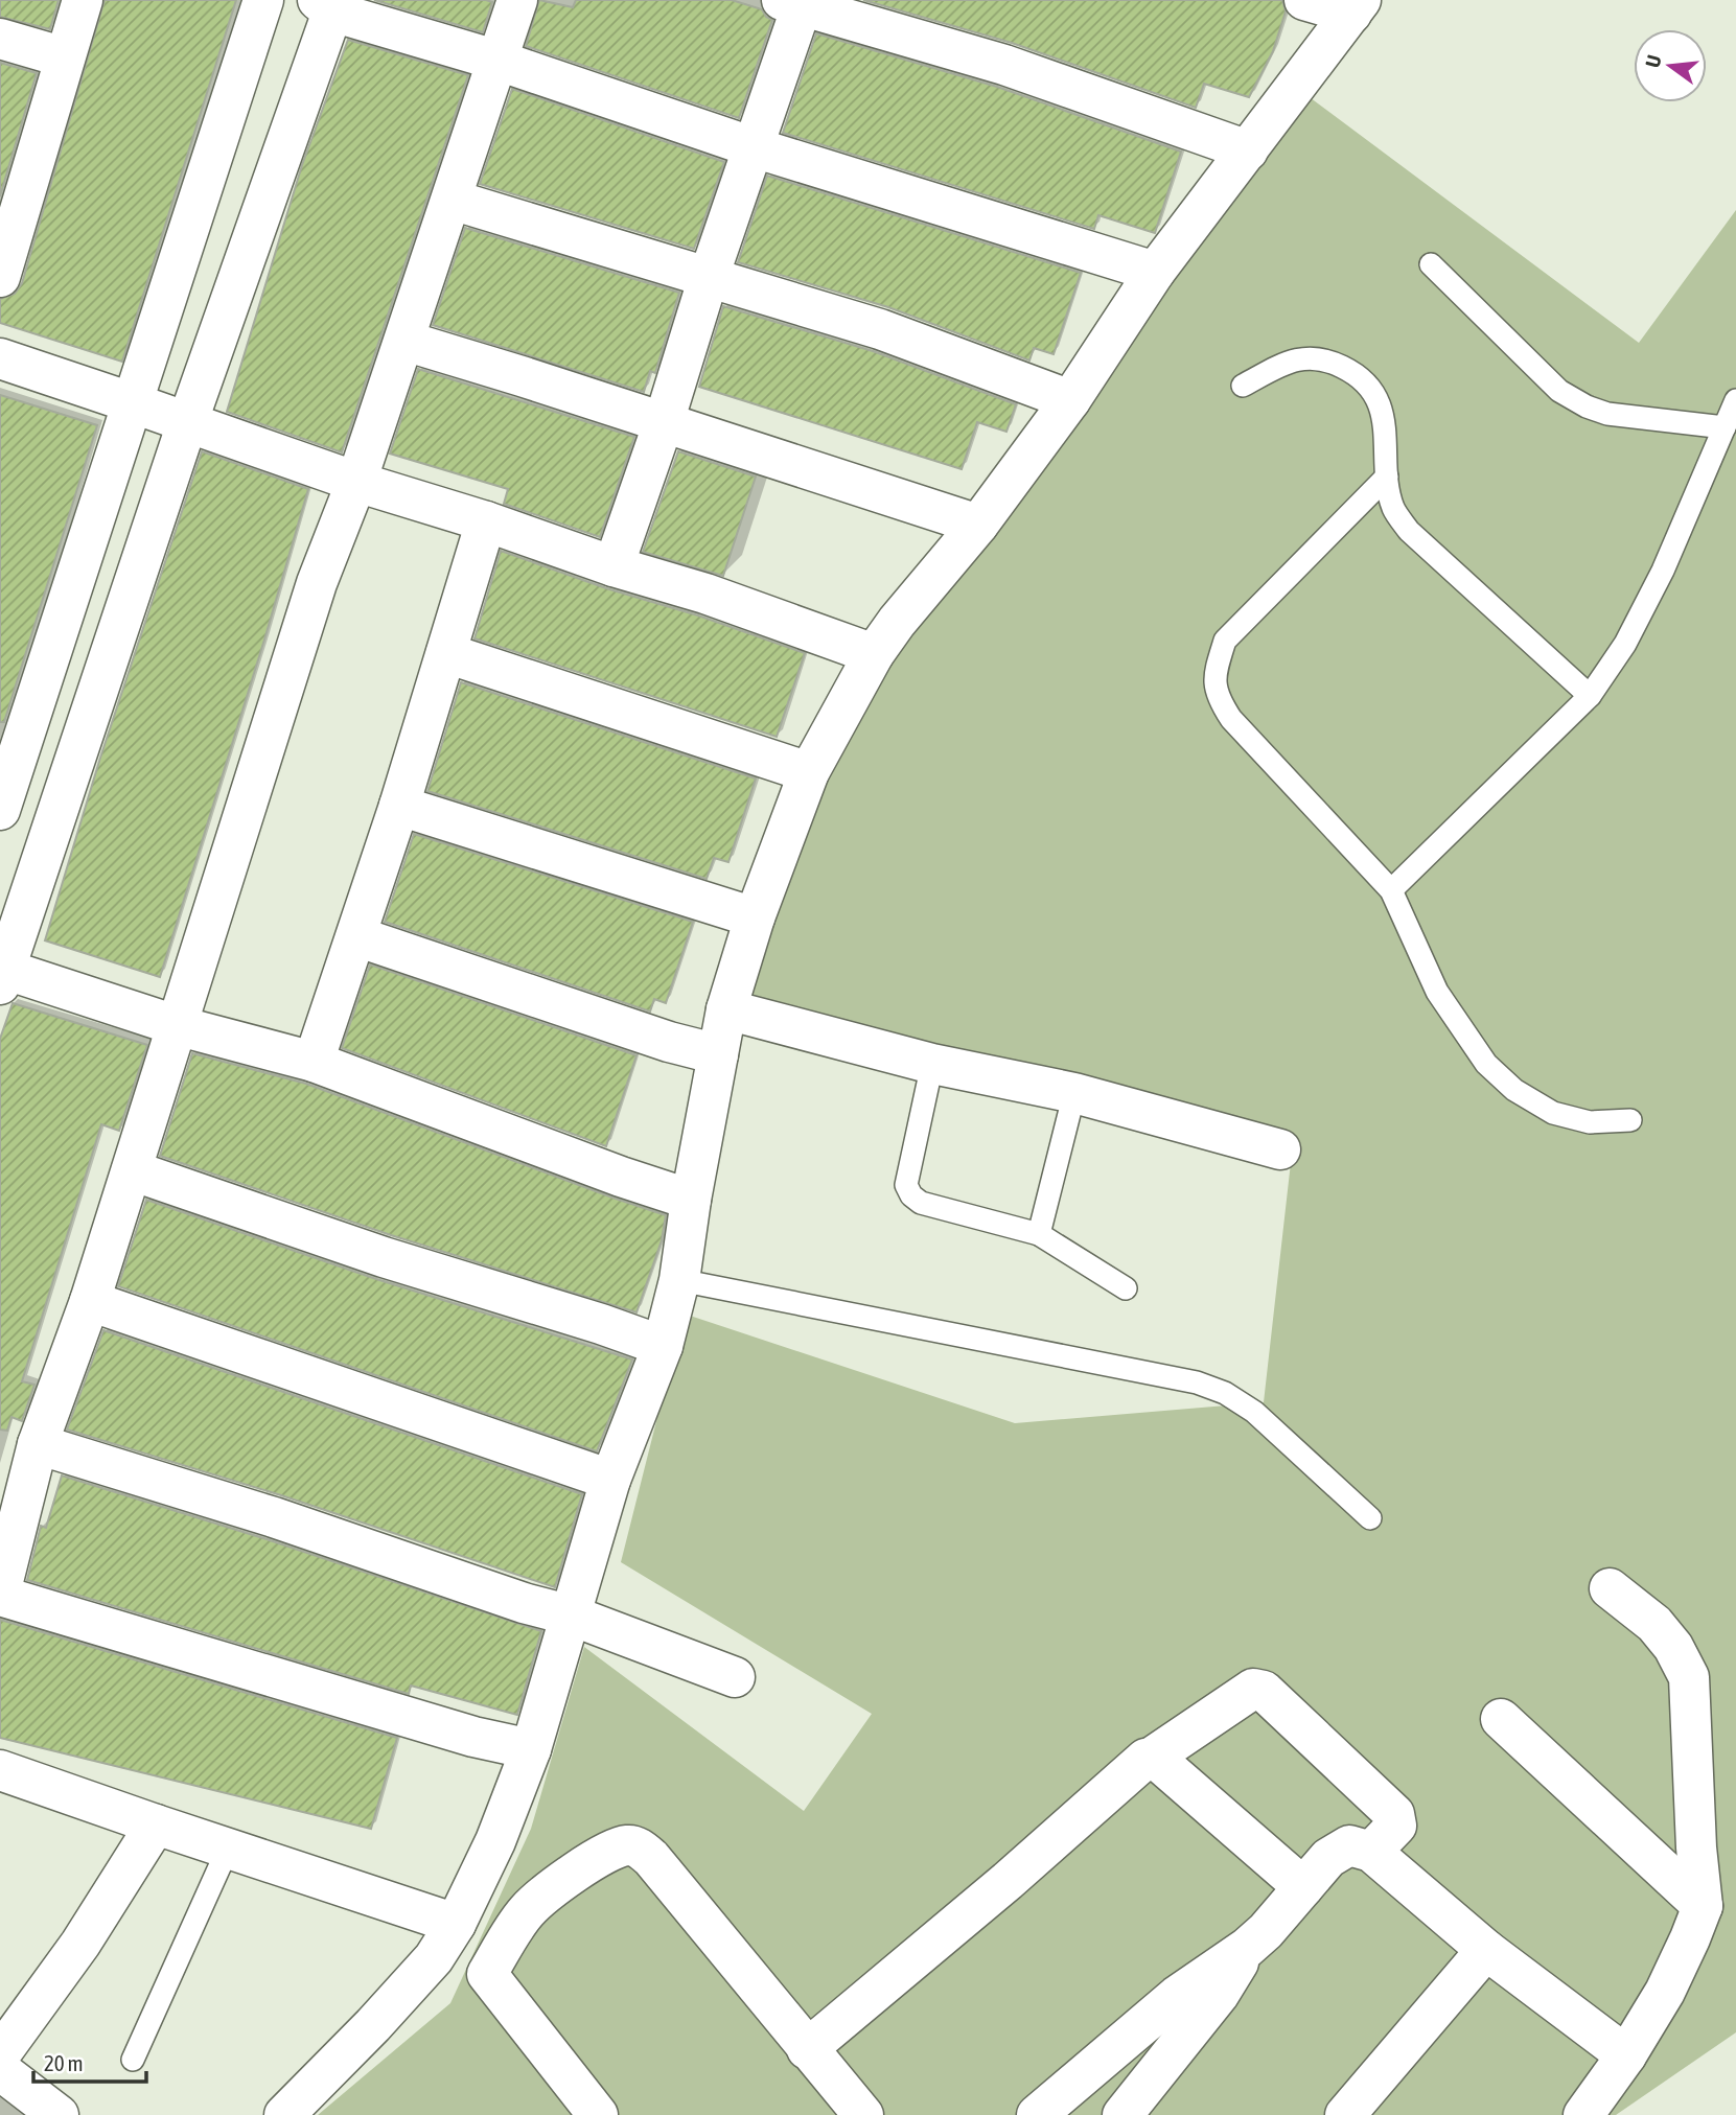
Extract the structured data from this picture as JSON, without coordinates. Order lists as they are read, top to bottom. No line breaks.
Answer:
{"scale_bar":"20 m","north":"left"}
